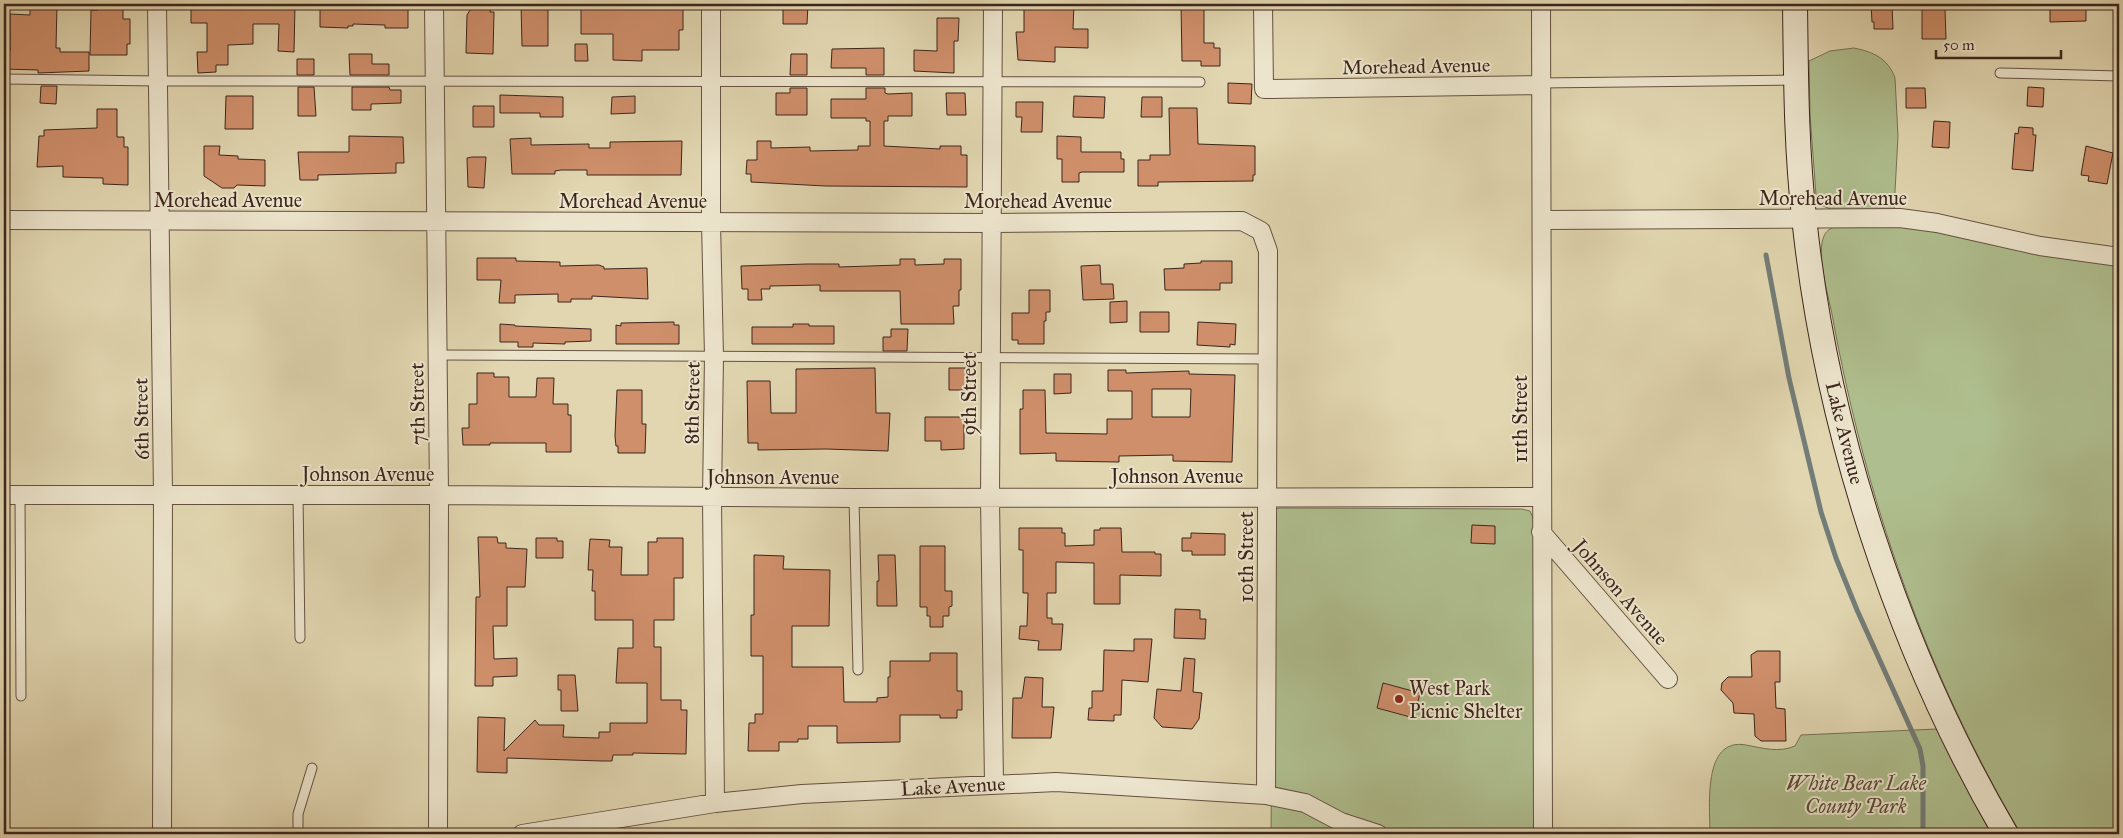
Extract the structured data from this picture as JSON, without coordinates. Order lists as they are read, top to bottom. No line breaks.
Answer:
{"streets":{"main road":["Lake Avenue"],"street":["Morehead Avenue","9th Street","8th Street","7th Street","6th Street","11th Street","Johnson Avenue","10th Street"]},"crossings":[["Morehead Avenue","9th Street"],["Morehead Avenue","8th Street"],["Morehead Avenue","7th Street"],["Morehead Avenue","6th Street"],["Morehead Avenue","11th Street"],["Morehead Avenue","Lake Avenue"],["Morehead Avenue","10th Street"],["9th Street","Lake Avenue"],["9th Street","Johnson Avenue"],["8th Street","Lake Avenue"],["8th Street","Johnson Avenue"],["7th Street","Johnson Avenue"],["6th Street","Johnson Avenue"],["11th Street","Johnson Avenue"],["Lake Avenue","10th Street"],["Johnson Avenue","10th Street"]],"parks":["White Bear Lake County Park"],"places":["West Park Picnic Shelter"],"scale_bar":"50 m"}
